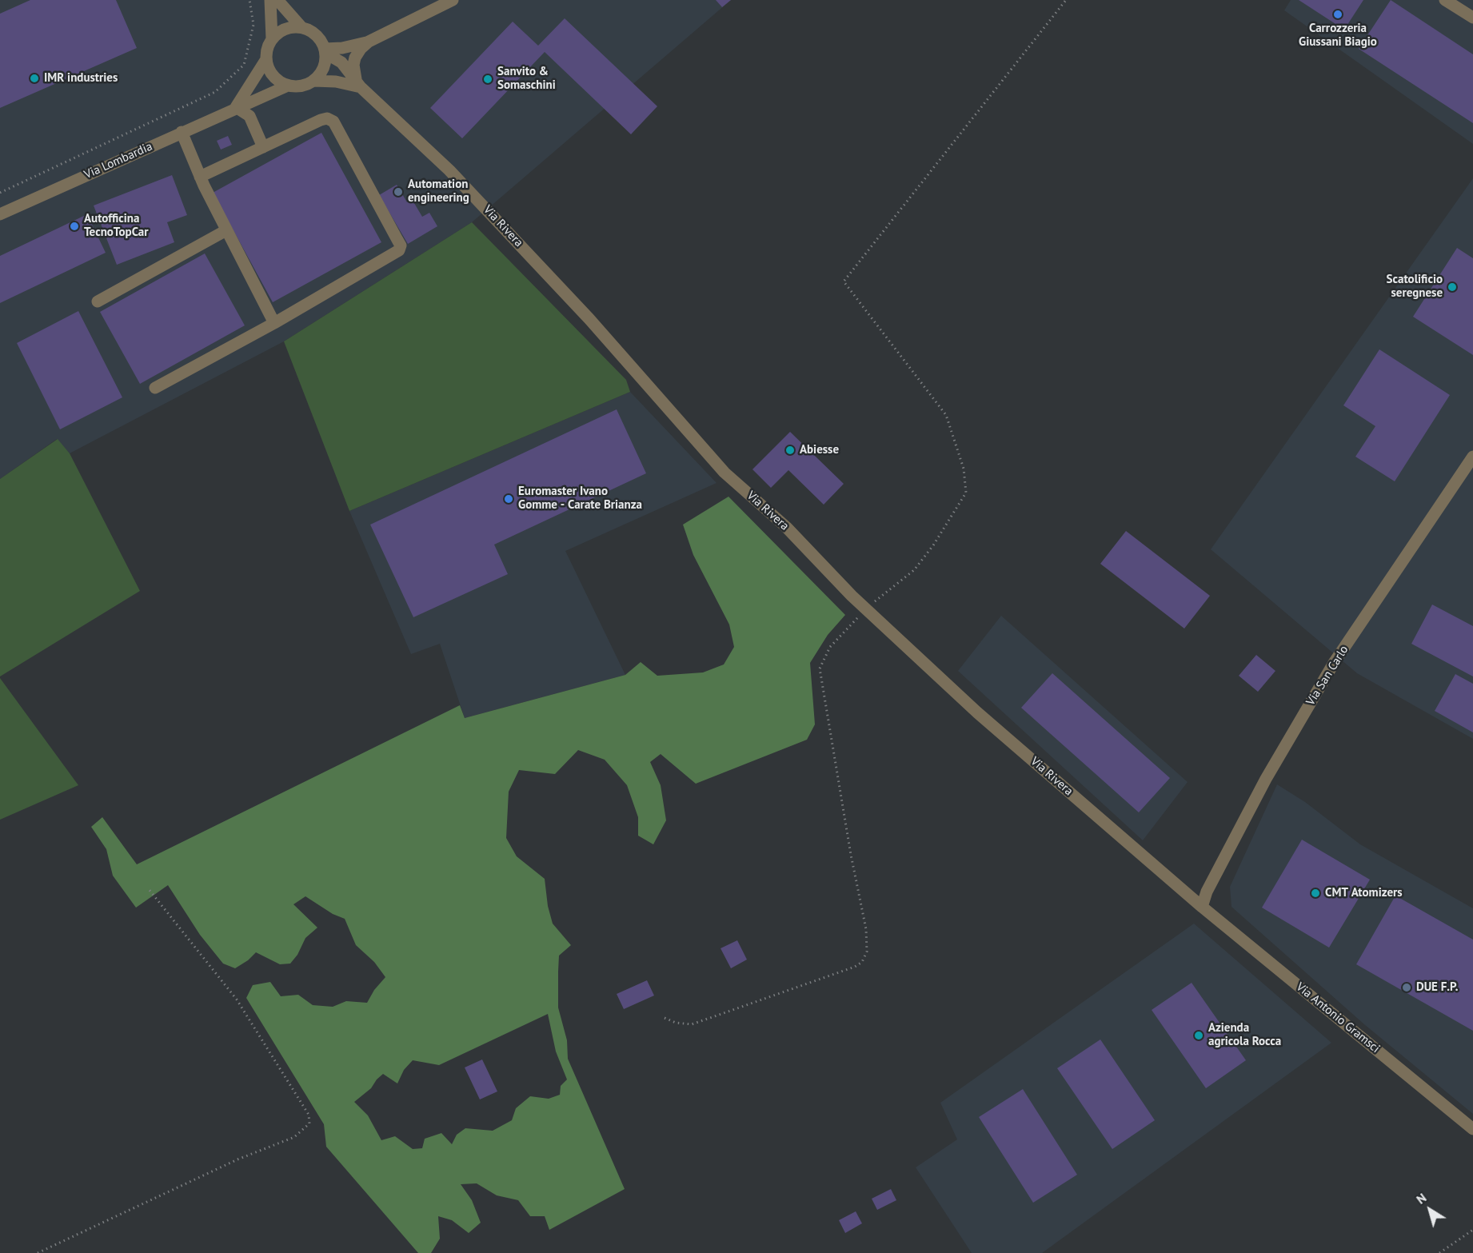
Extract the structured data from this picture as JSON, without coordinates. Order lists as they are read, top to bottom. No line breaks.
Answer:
{"streets":{"street":["Via Lombardia","Via Rivera","Via San Carlo","Via Antonio Gramsci"]},"crossings":[["Via Lombardia","Via Rivera"],["Via Rivera","Via San Carlo"],["Via Rivera","Via Antonio Gramsci"],["Via San Carlo","Via Antonio Gramsci"]],"places":["Carrozzeria Giussani Biagio","IMR industries","Sanvito & Somaschini","Automation engineering","Autofficina TecnoTopCar","Scatolificio seregnese","Abiesse","Euromaster Ivano Gomme - Carate Brianza","CMT Atomizers","DUE F.P.","Azienda agricola Rocca"],"north":"top left"}
